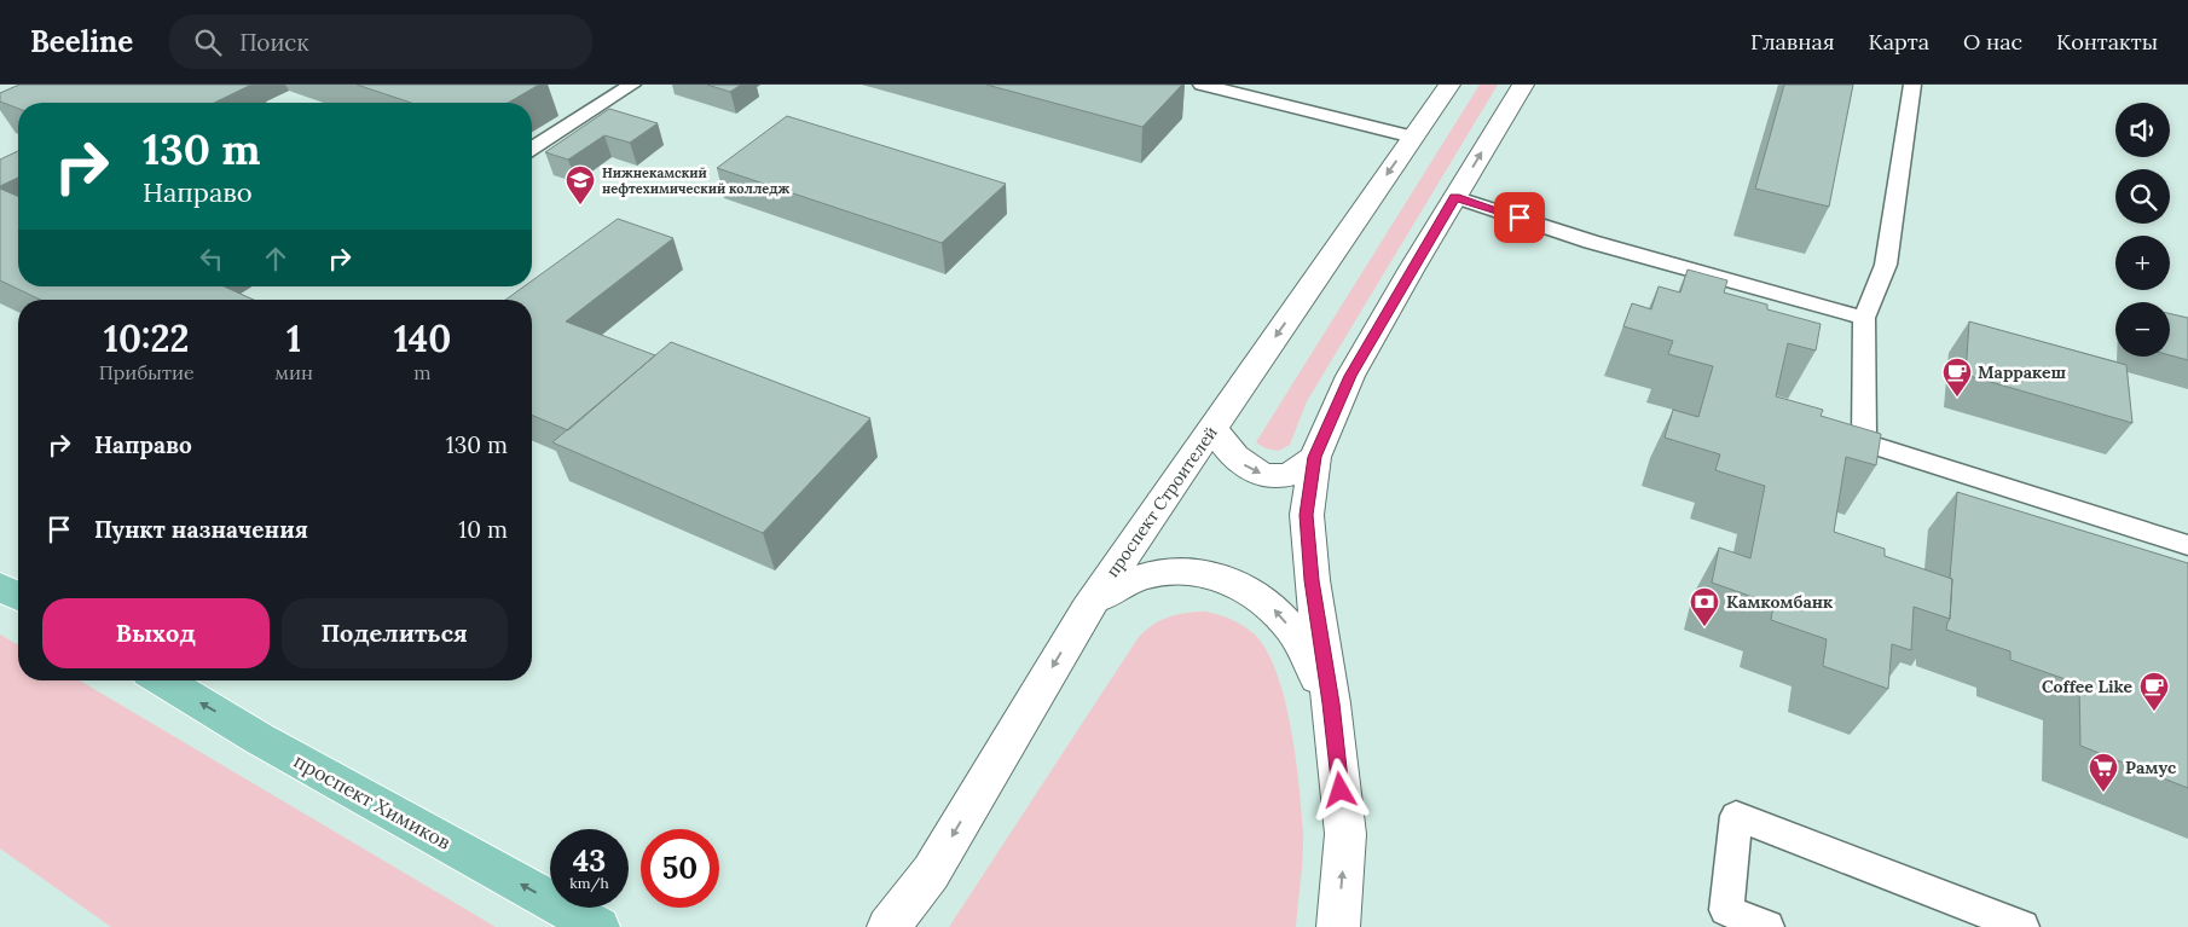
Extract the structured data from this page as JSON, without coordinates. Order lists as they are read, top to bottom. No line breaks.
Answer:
{"streets":{"main road":["проспект Строителей","проспект Химиков"]},"one_way":["проспект Химиков"],"places":{"school or university":["Нижнекамский нефтехимический колледж"],"cafe":["Марракеш","Coffee Like"],"bank":["Камкомбанк"],"supermarket":["Рамус"]},"page":{"header":"Beeline","search":"Поиск","nav":["Главная","Карта","О нас","Контакты"],"map_buttons":["+","−"],"turn":["130 m","Направо"],"eta":["10:22","Прибытие","1","мин","140","m"],"list":[{"name":"Направо","value":"130 m"},{"name":"Пункт назначения","value":"10 m"}],"buttons":["Выход","Поделиться"],"speed":"43 km/h","limit":"50"}}
